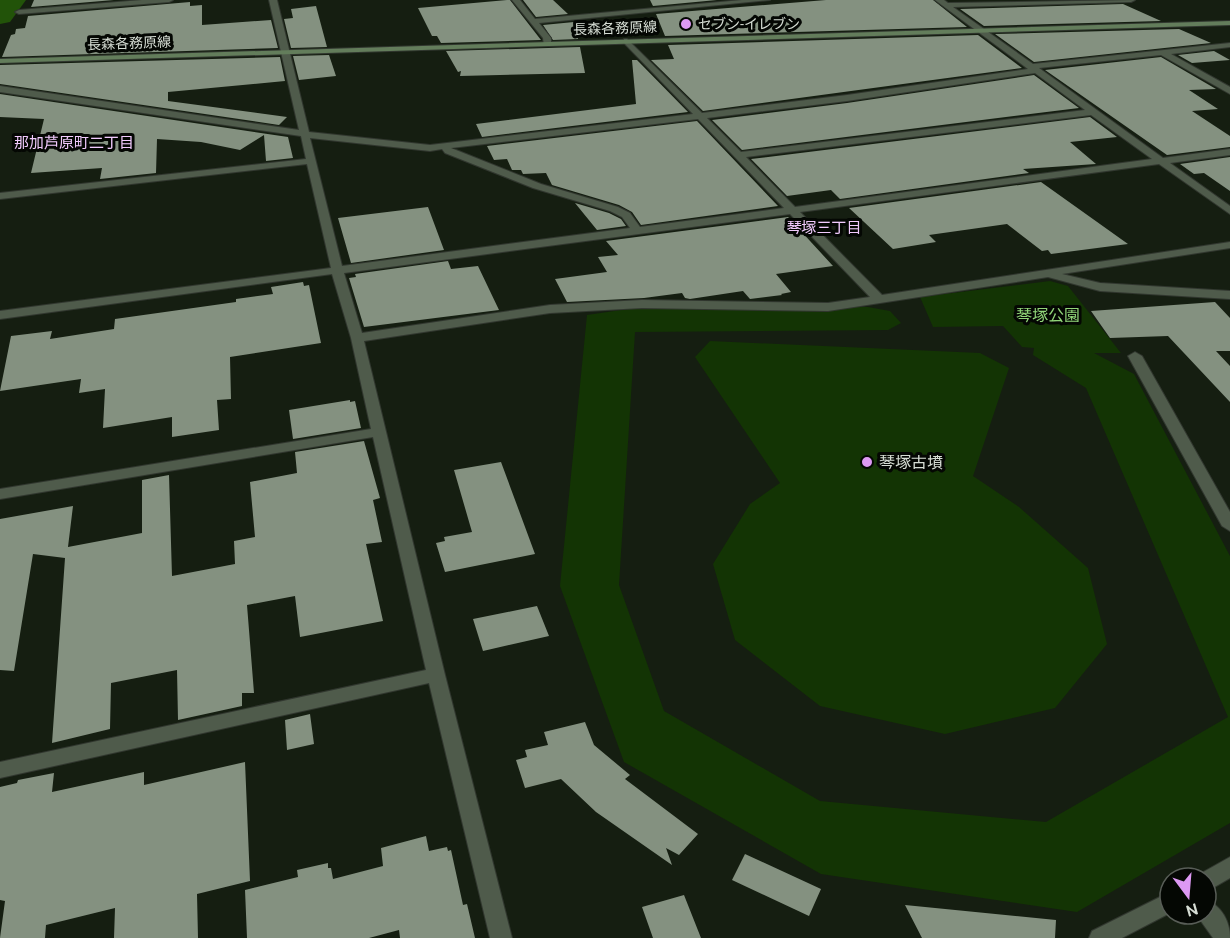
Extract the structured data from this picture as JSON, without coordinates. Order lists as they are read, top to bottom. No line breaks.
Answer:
{"streets":{"main road":["長森各務原線"]},"districts":["那加芦原町二丁目","琴塚三丁目"],"parks":["琴塚公園"],"places":["セブン-イレブン","琴塚古墳"],"north":"bottom"}
